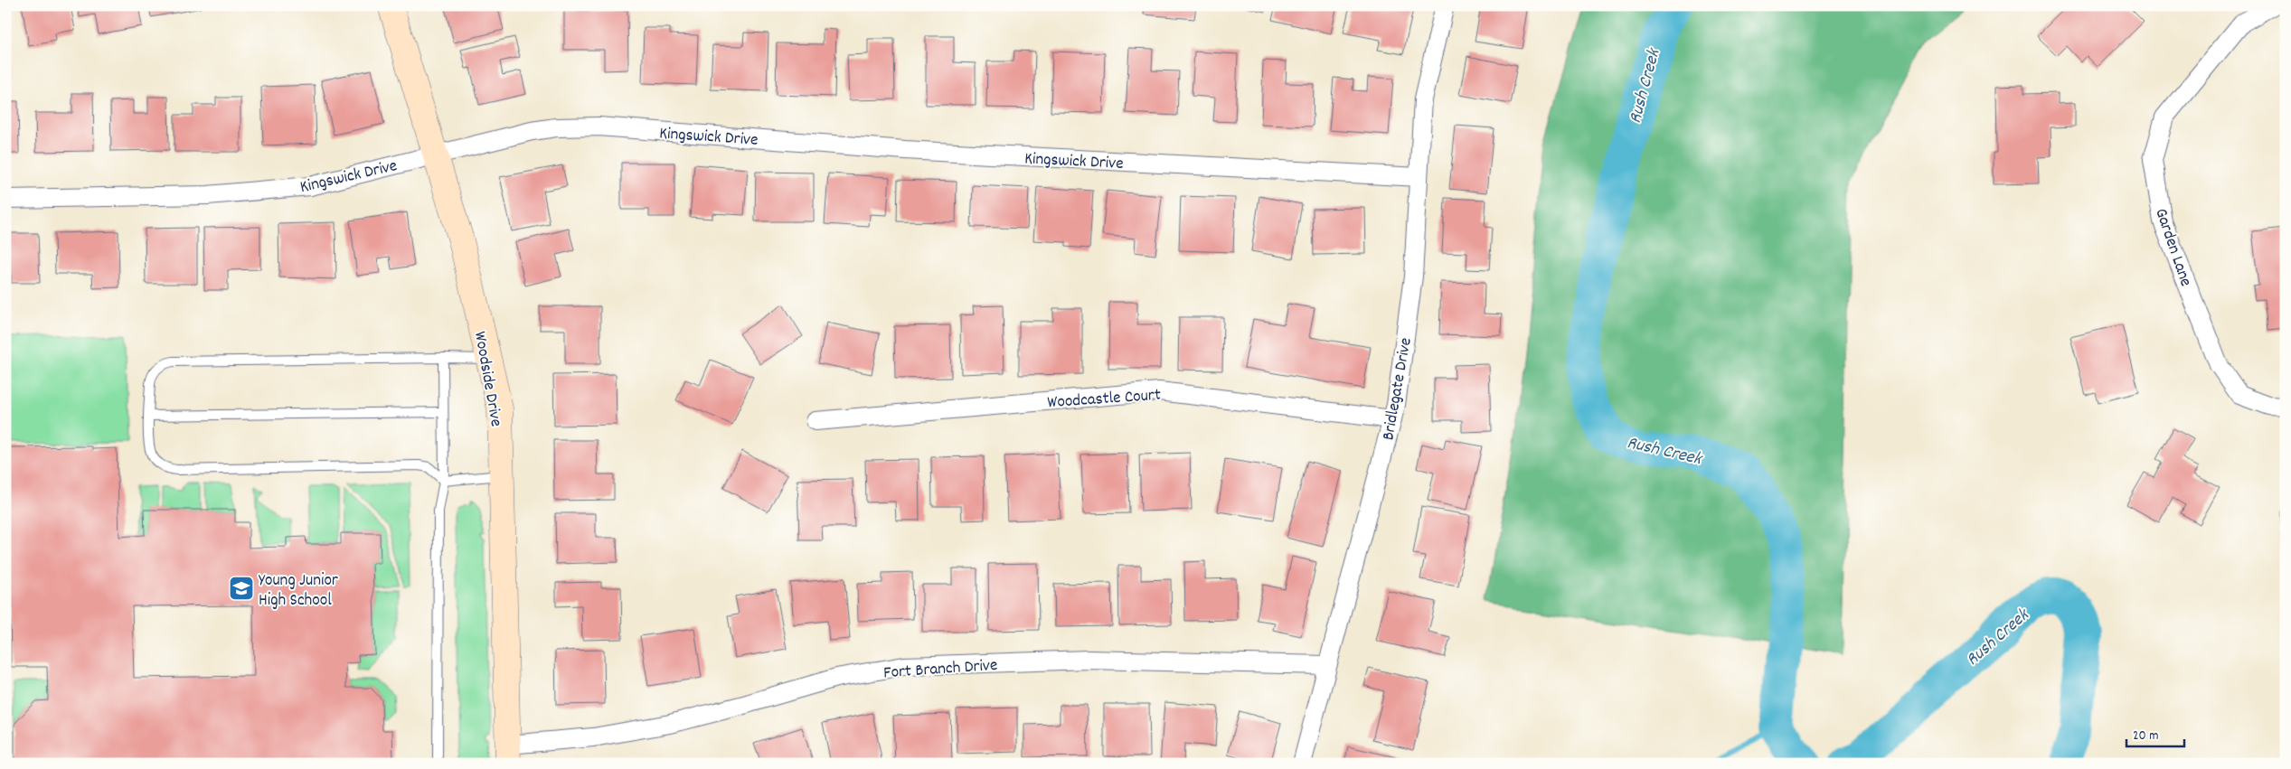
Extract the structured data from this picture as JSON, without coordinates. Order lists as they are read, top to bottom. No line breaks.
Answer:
{"streets":{"street":["Kingswick Drive","Garden Lane","Woodside Drive","Bridlegate Drive","Woodcastle Court","Fort Branch Drive"]},"crossings":[["Kingswick Drive","Woodside Drive"],["Kingswick Drive","Bridlegate Drive"],["Woodside Drive","Fort Branch Drive"],["Bridlegate Drive","Woodcastle Court"],["Bridlegate Drive","Fort Branch Drive"]],"water":["Rush Creek"],"places":{"school or university":["Young Junior High School"]},"scale_bar":"20 m"}
